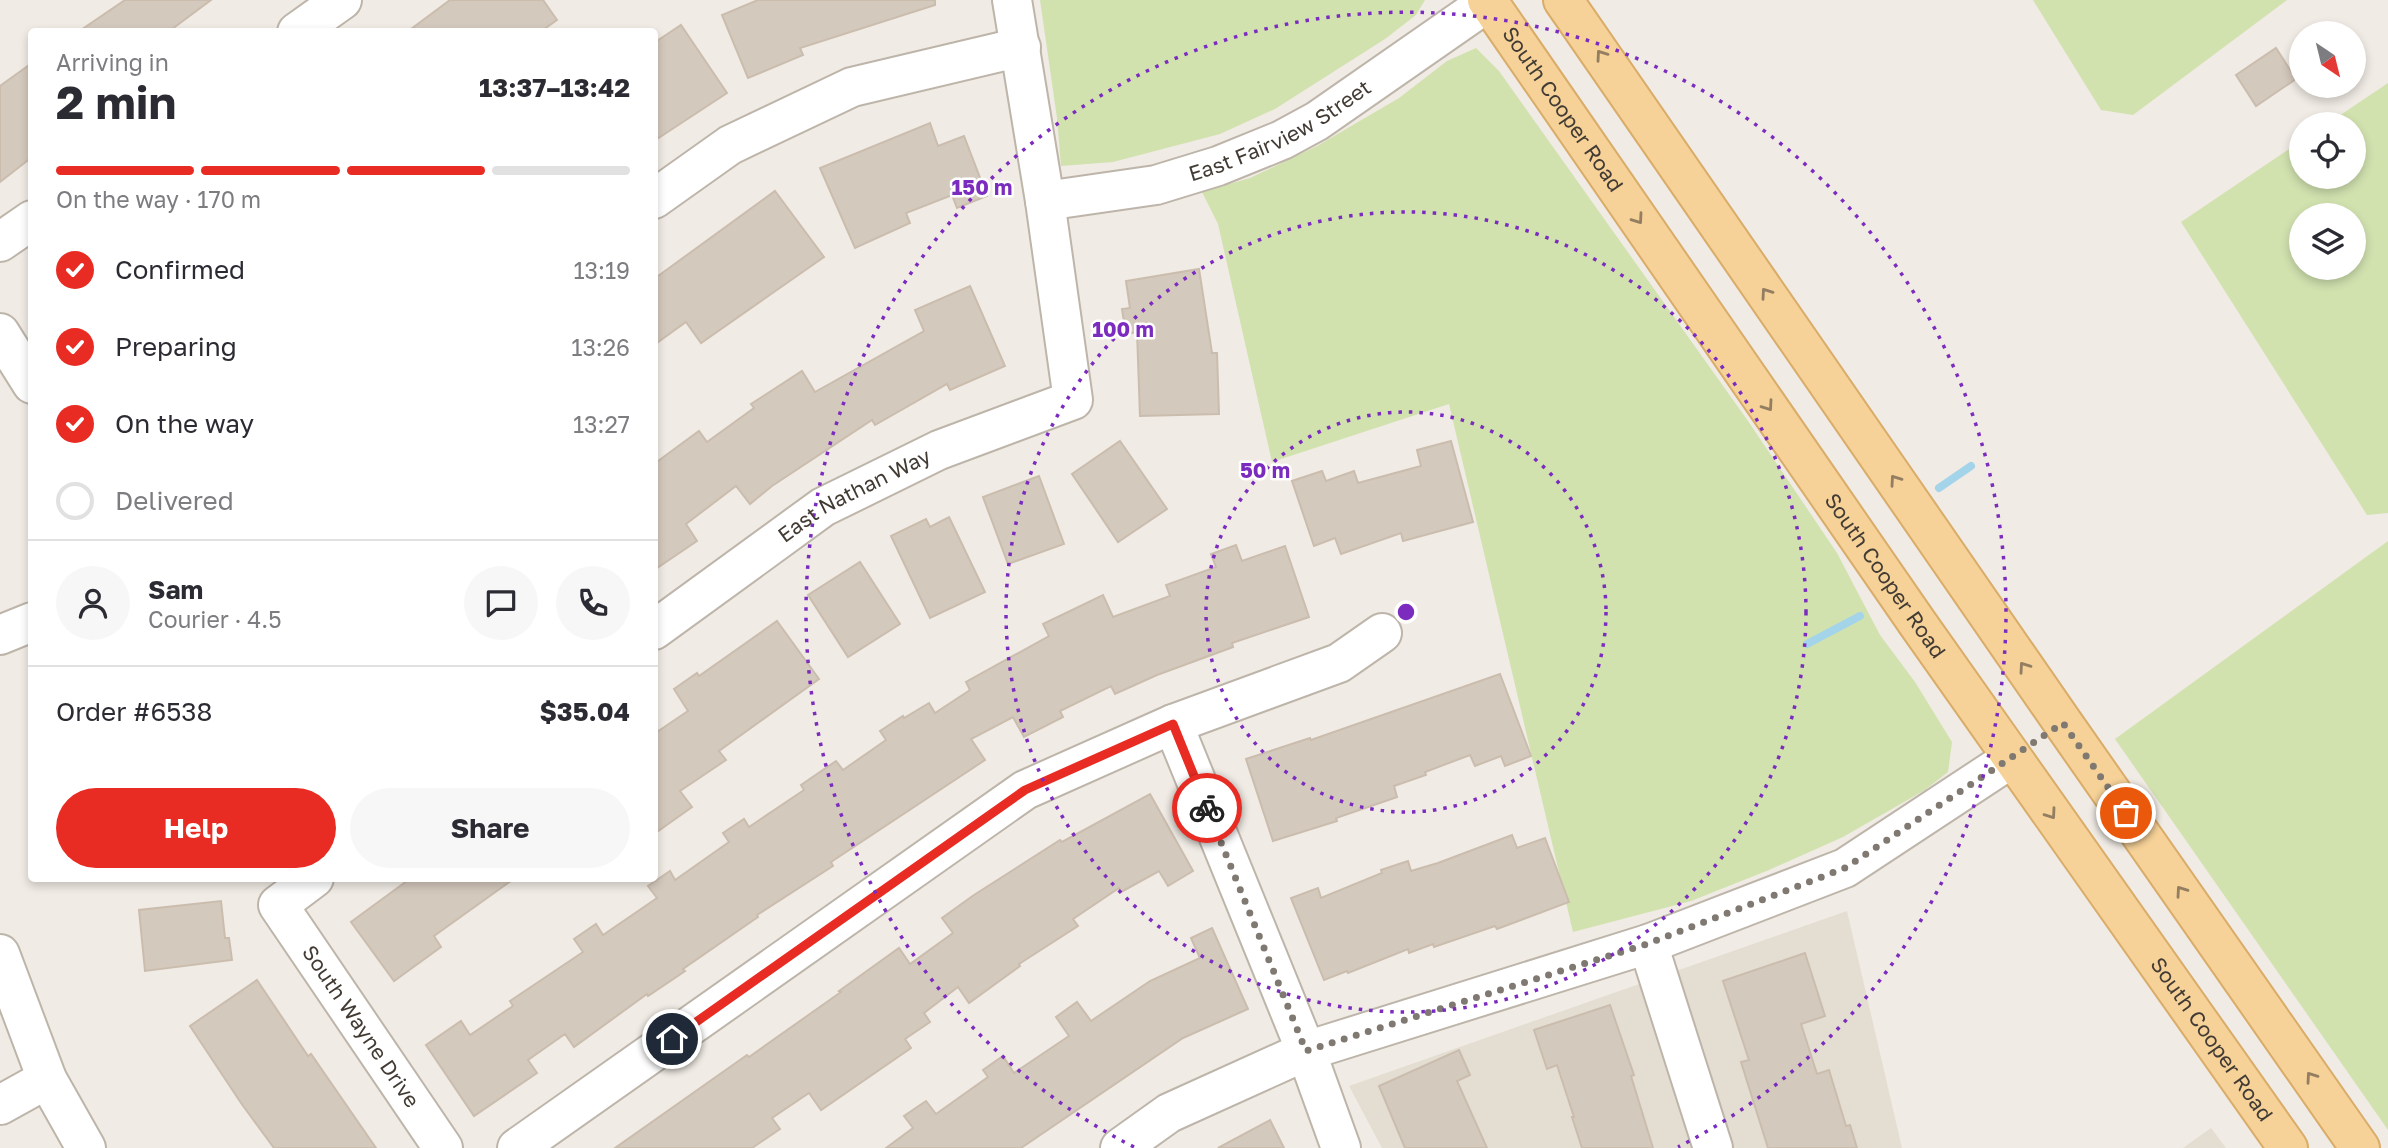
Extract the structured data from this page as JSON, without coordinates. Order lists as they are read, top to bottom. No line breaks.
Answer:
{"streets":{"main road":["South Cooper Road"],"street":["East Fairview Street","East Nathan Way","South Wayne Drive"]},"crossings":[["South Cooper Road","East Fairview Street"],["East Fairview Street","East Nathan Way"]],"north":"bottom right","page":{"heading":["2 min","Arriving in","13:37–13:42"],"panel":["Sam","Courier · 4.5","Order #6538","$35.04"],"bar":"On the way · 170 m","list":[["Confirmed","13:19"],["Preparing","13:26"],["On the way","13:27"],"Delivered"],"buttons":["Help","Share"]},"rings":["150 m","100 m","50 m"]}
